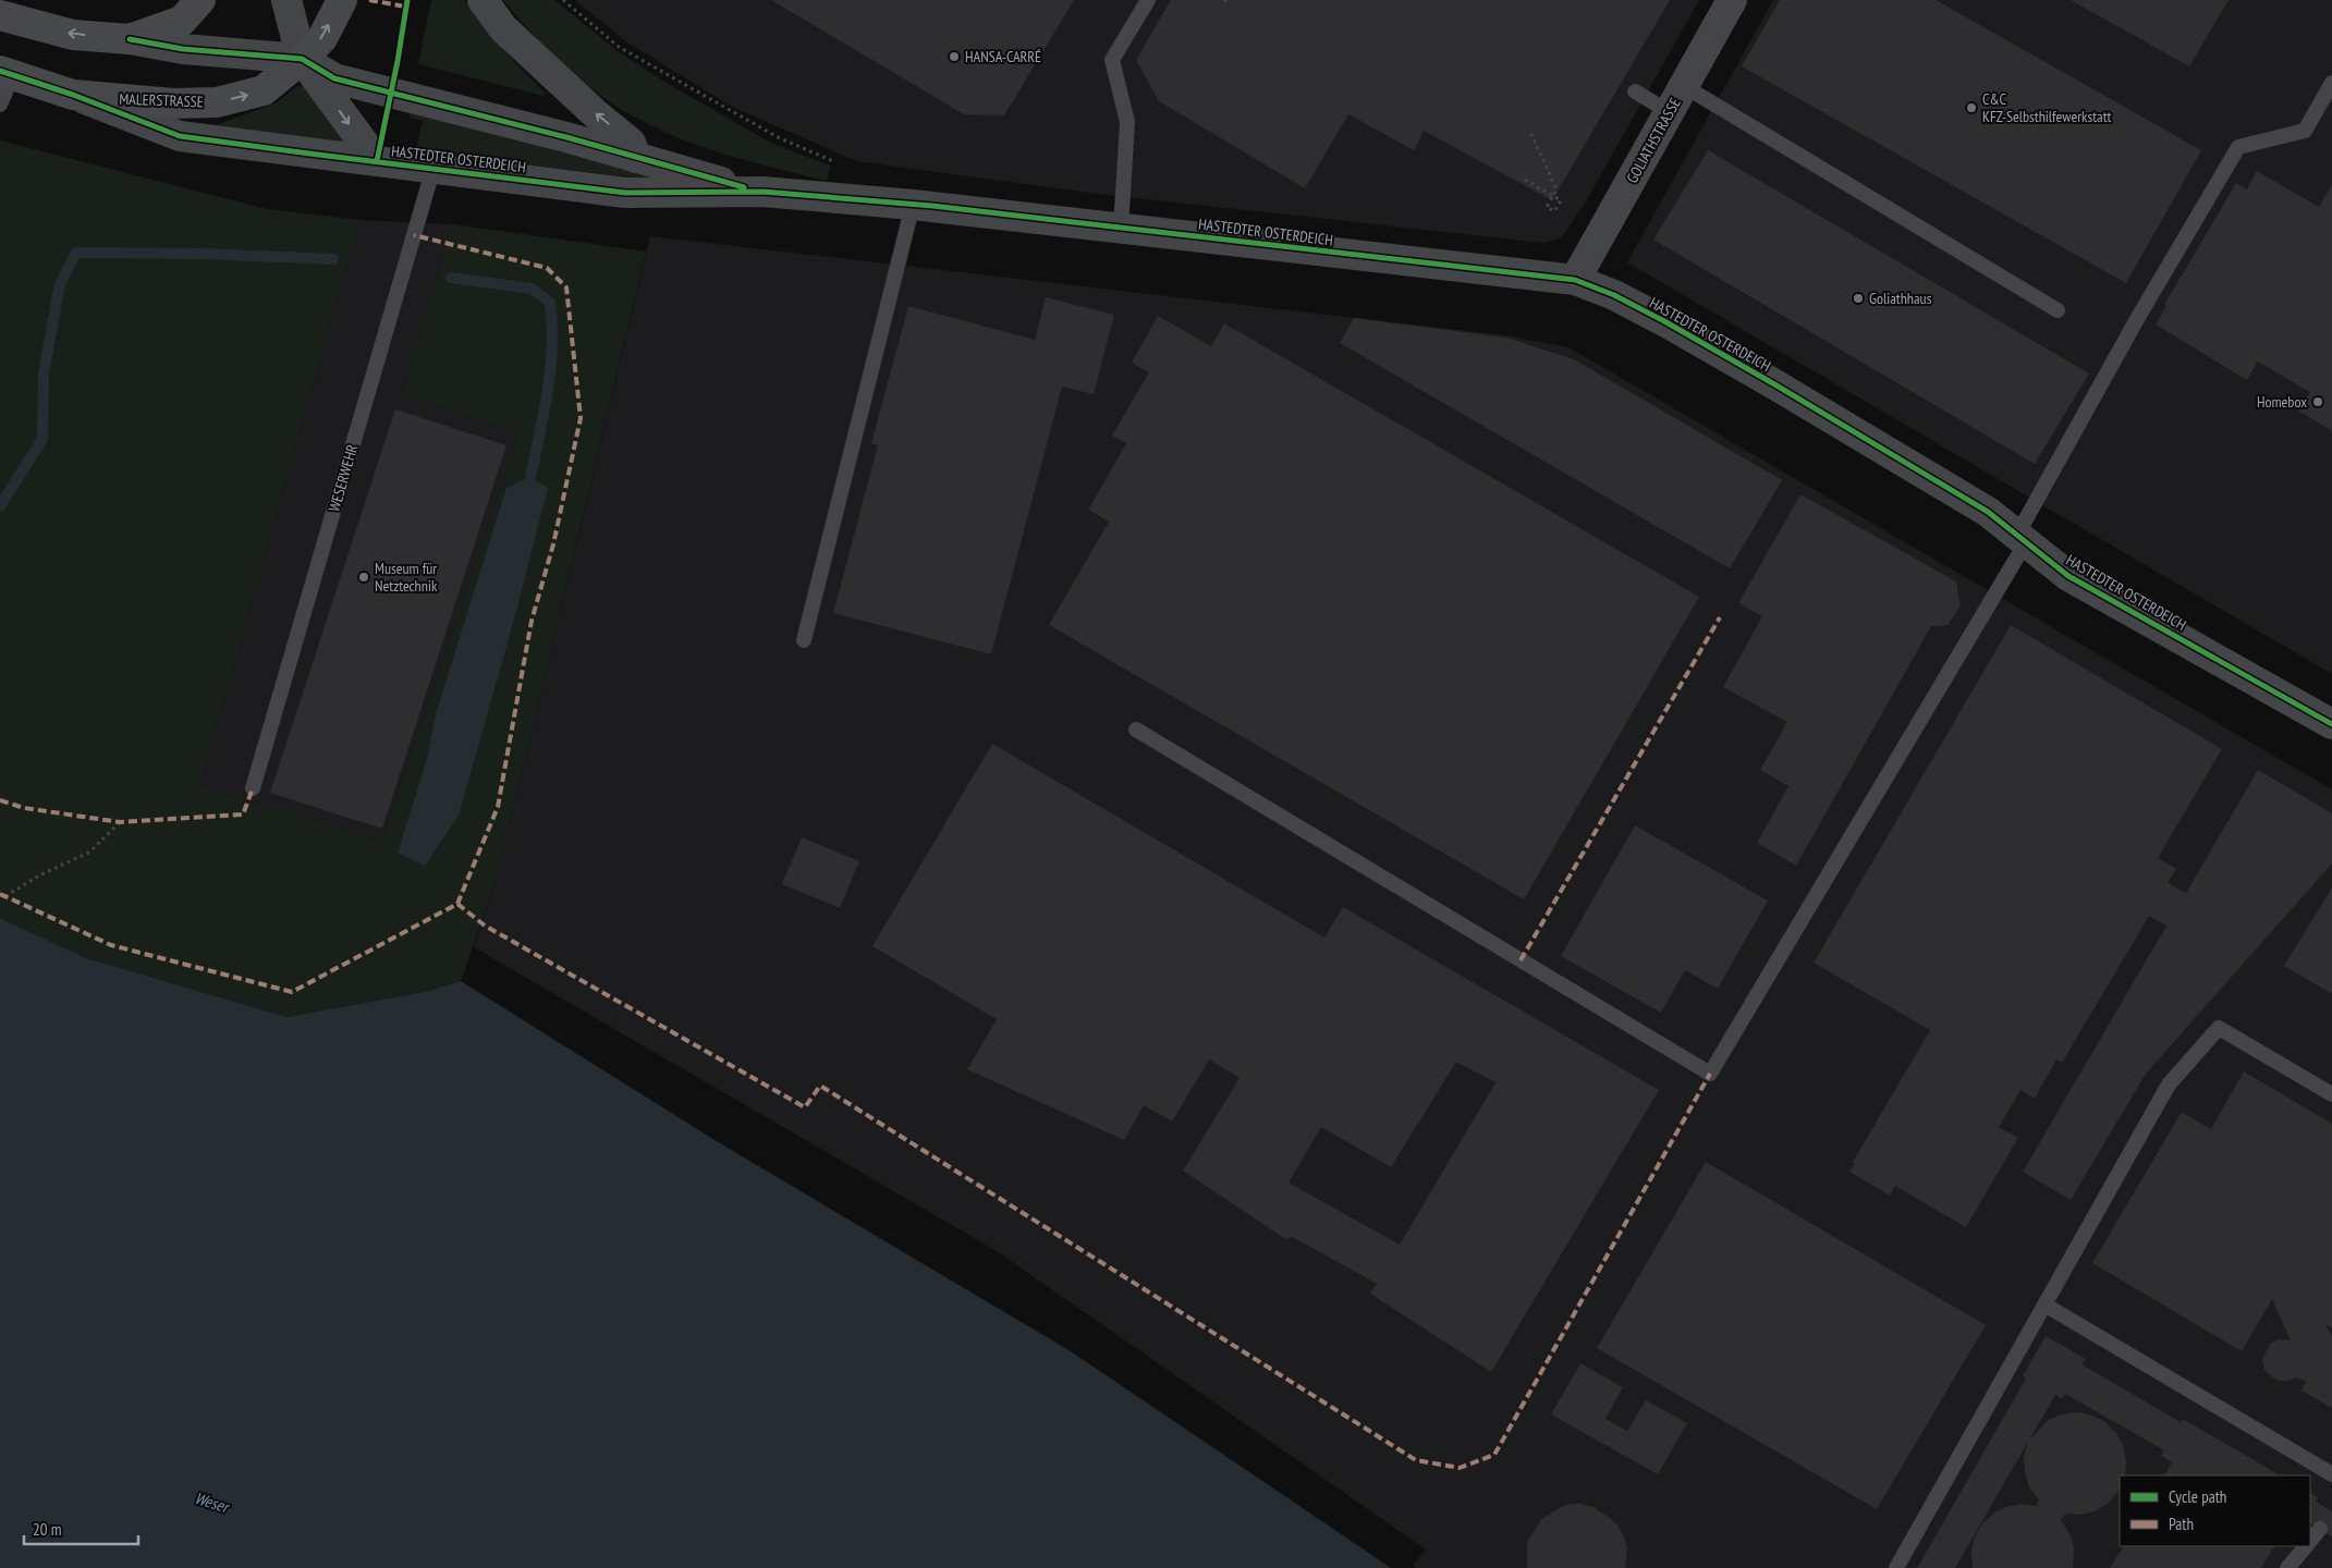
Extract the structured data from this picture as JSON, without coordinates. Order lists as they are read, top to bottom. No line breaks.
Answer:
{"streets":{"main road":["MALERSTRASSE","HASTEDTER OSTERDEICH"],"street":["GOLIATHSTRASSE"],"lane":["WESERWEHR"]},"crossings":[["MALERSTRASSE","HASTEDTER OSTERDEICH"],["GOLIATHSTRASSE","HASTEDTER OSTERDEICH"],["HASTEDTER OSTERDEICH","WESERWEHR"]],"one_way":["MALERSTRASSE"],"water":["Weser"],"places":["HANSA-CARRÉ","C&C KFZ-Selbsthilfewerkstatt","Goliathhaus","Homebox","Museum für Netztechnik"],"legend":["Cycle path","Path"],"scale_bar":"20 m"}
